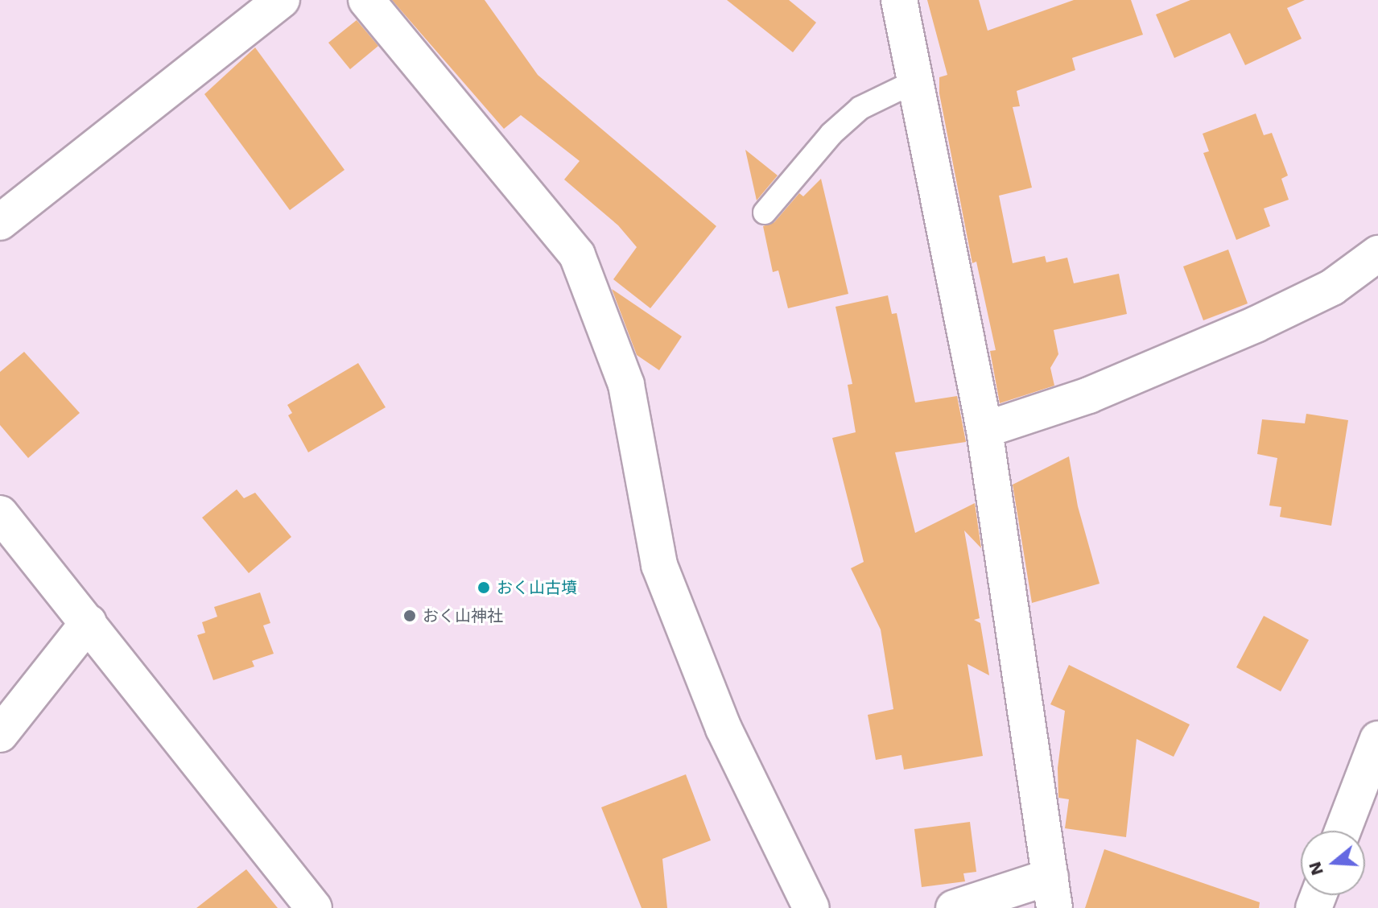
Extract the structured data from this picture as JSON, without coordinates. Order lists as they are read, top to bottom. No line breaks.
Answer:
{"places":["おく山古墳","おく山神社"],"north":"left"}
